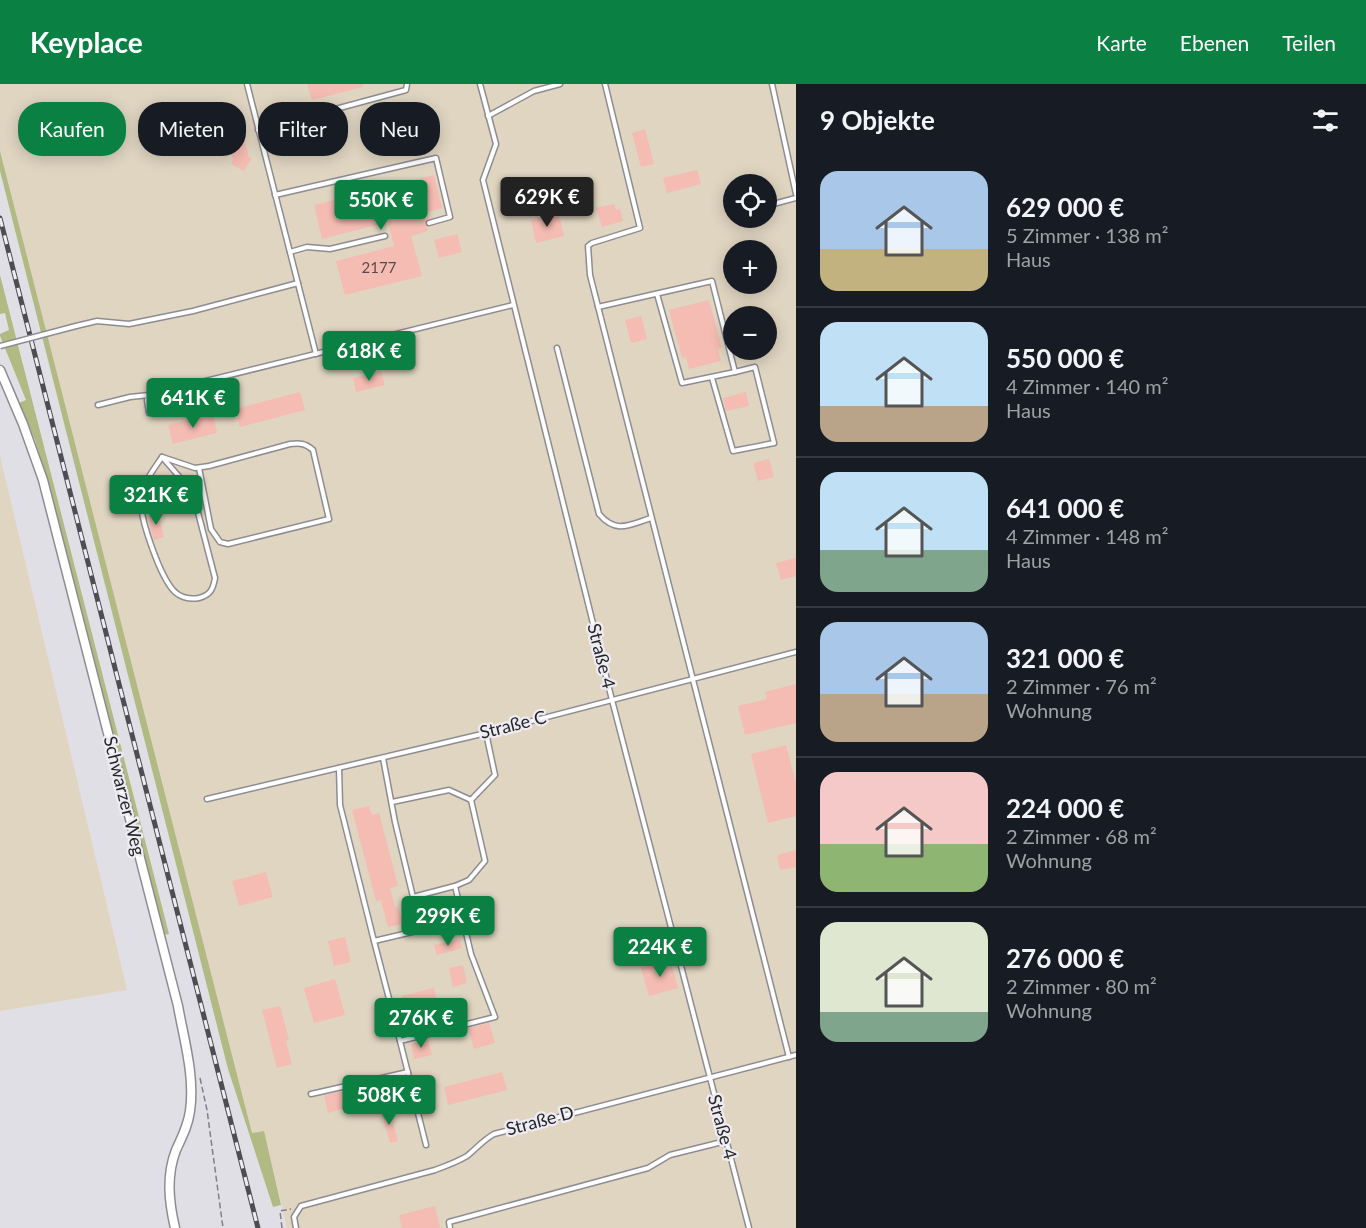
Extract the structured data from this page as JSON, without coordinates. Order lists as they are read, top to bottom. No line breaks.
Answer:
{"streets":{"street":["Schwarzer Weg"],"lane":["Straße 4","Straße C","Straße D"]},"crossings":[["Straße 4","Straße C"],["Straße 4","Straße D"]],"house_numbers":["2177"],"page":{"header":"Keyplace","nav":["Karte","Ebenen","Teilen"],"heading":"9 Objekte","chip":["Kaufen","Mieten","Filter","Neu"],"list":[{"name":"629 000 €","note":"5 Zimmer · 138 m² · Haus"},{"name":"550 000 €","note":"4 Zimmer · 140 m² · Haus"},{"name":"641 000 €","note":"4 Zimmer · 148 m² · Haus"},{"name":"321 000 €","note":"2 Zimmer · 76 m² · Wohnung"},{"name":"224 000 €","note":"2 Zimmer · 68 m² · Wohnung"},{"name":"276 000 €","note":"2 Zimmer · 80 m² · Wohnung"}],"map_buttons":["+","−"],"price":["629K €","550K €","618K €","641K €","321K €","299K €","224K €","276K €","508K €"]}}
